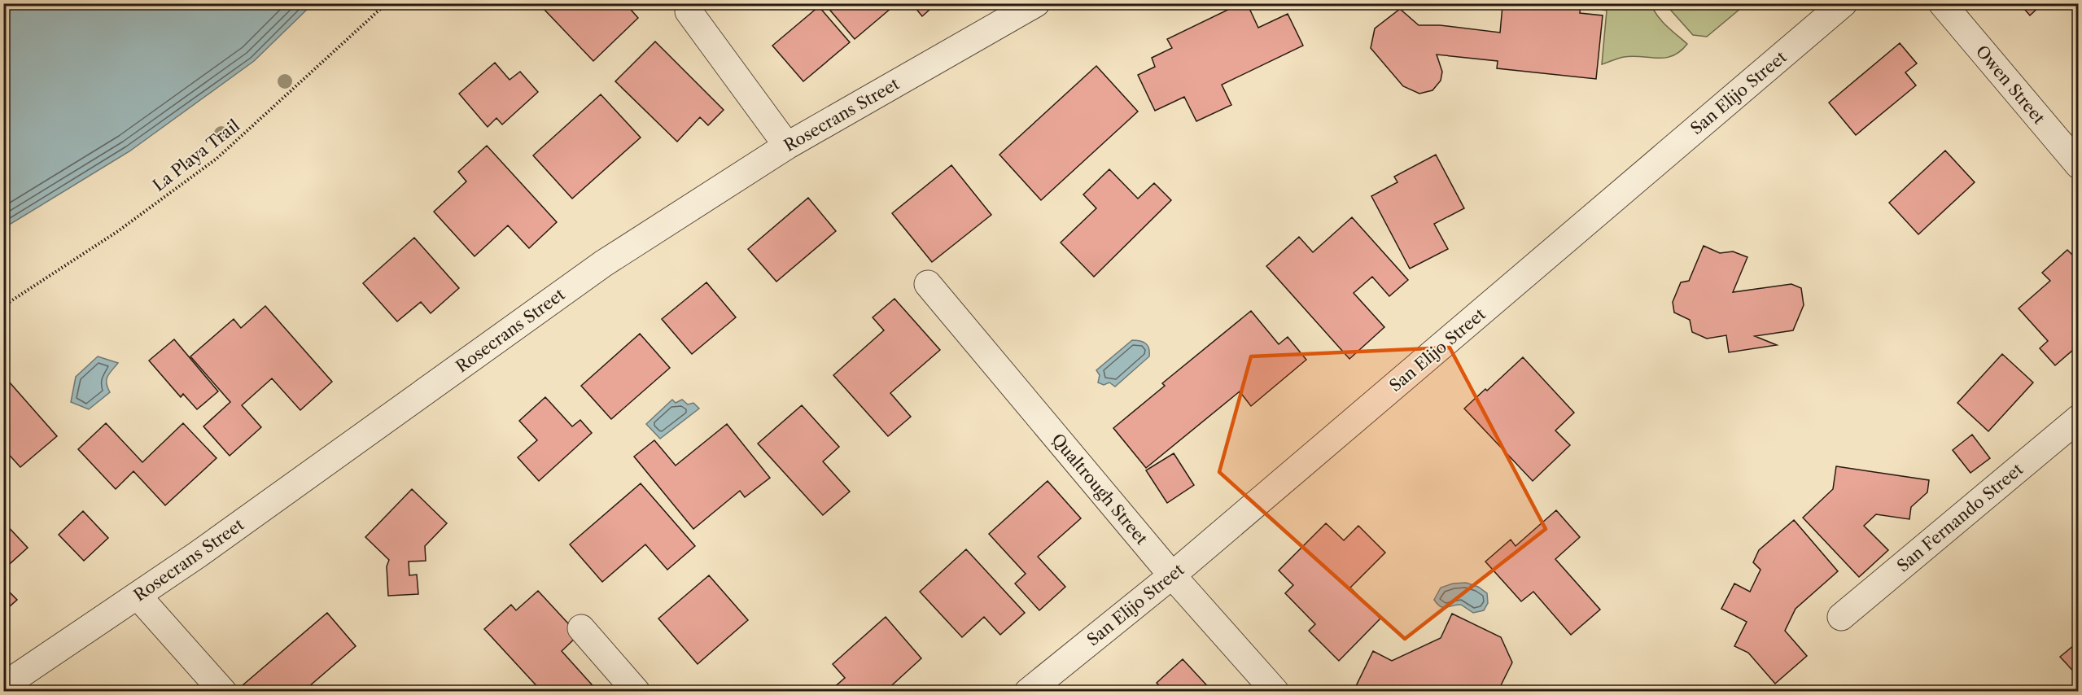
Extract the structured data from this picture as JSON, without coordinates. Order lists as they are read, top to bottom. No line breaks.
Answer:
{"streets":{"street":["Owen Street","San Elijo Street","Rosecrans Street","Qualtrough Street","San Fernando Street"],"path":["La Playa Trail"]},"crossings":[["San Elijo Street","Qualtrough Street"]]}
